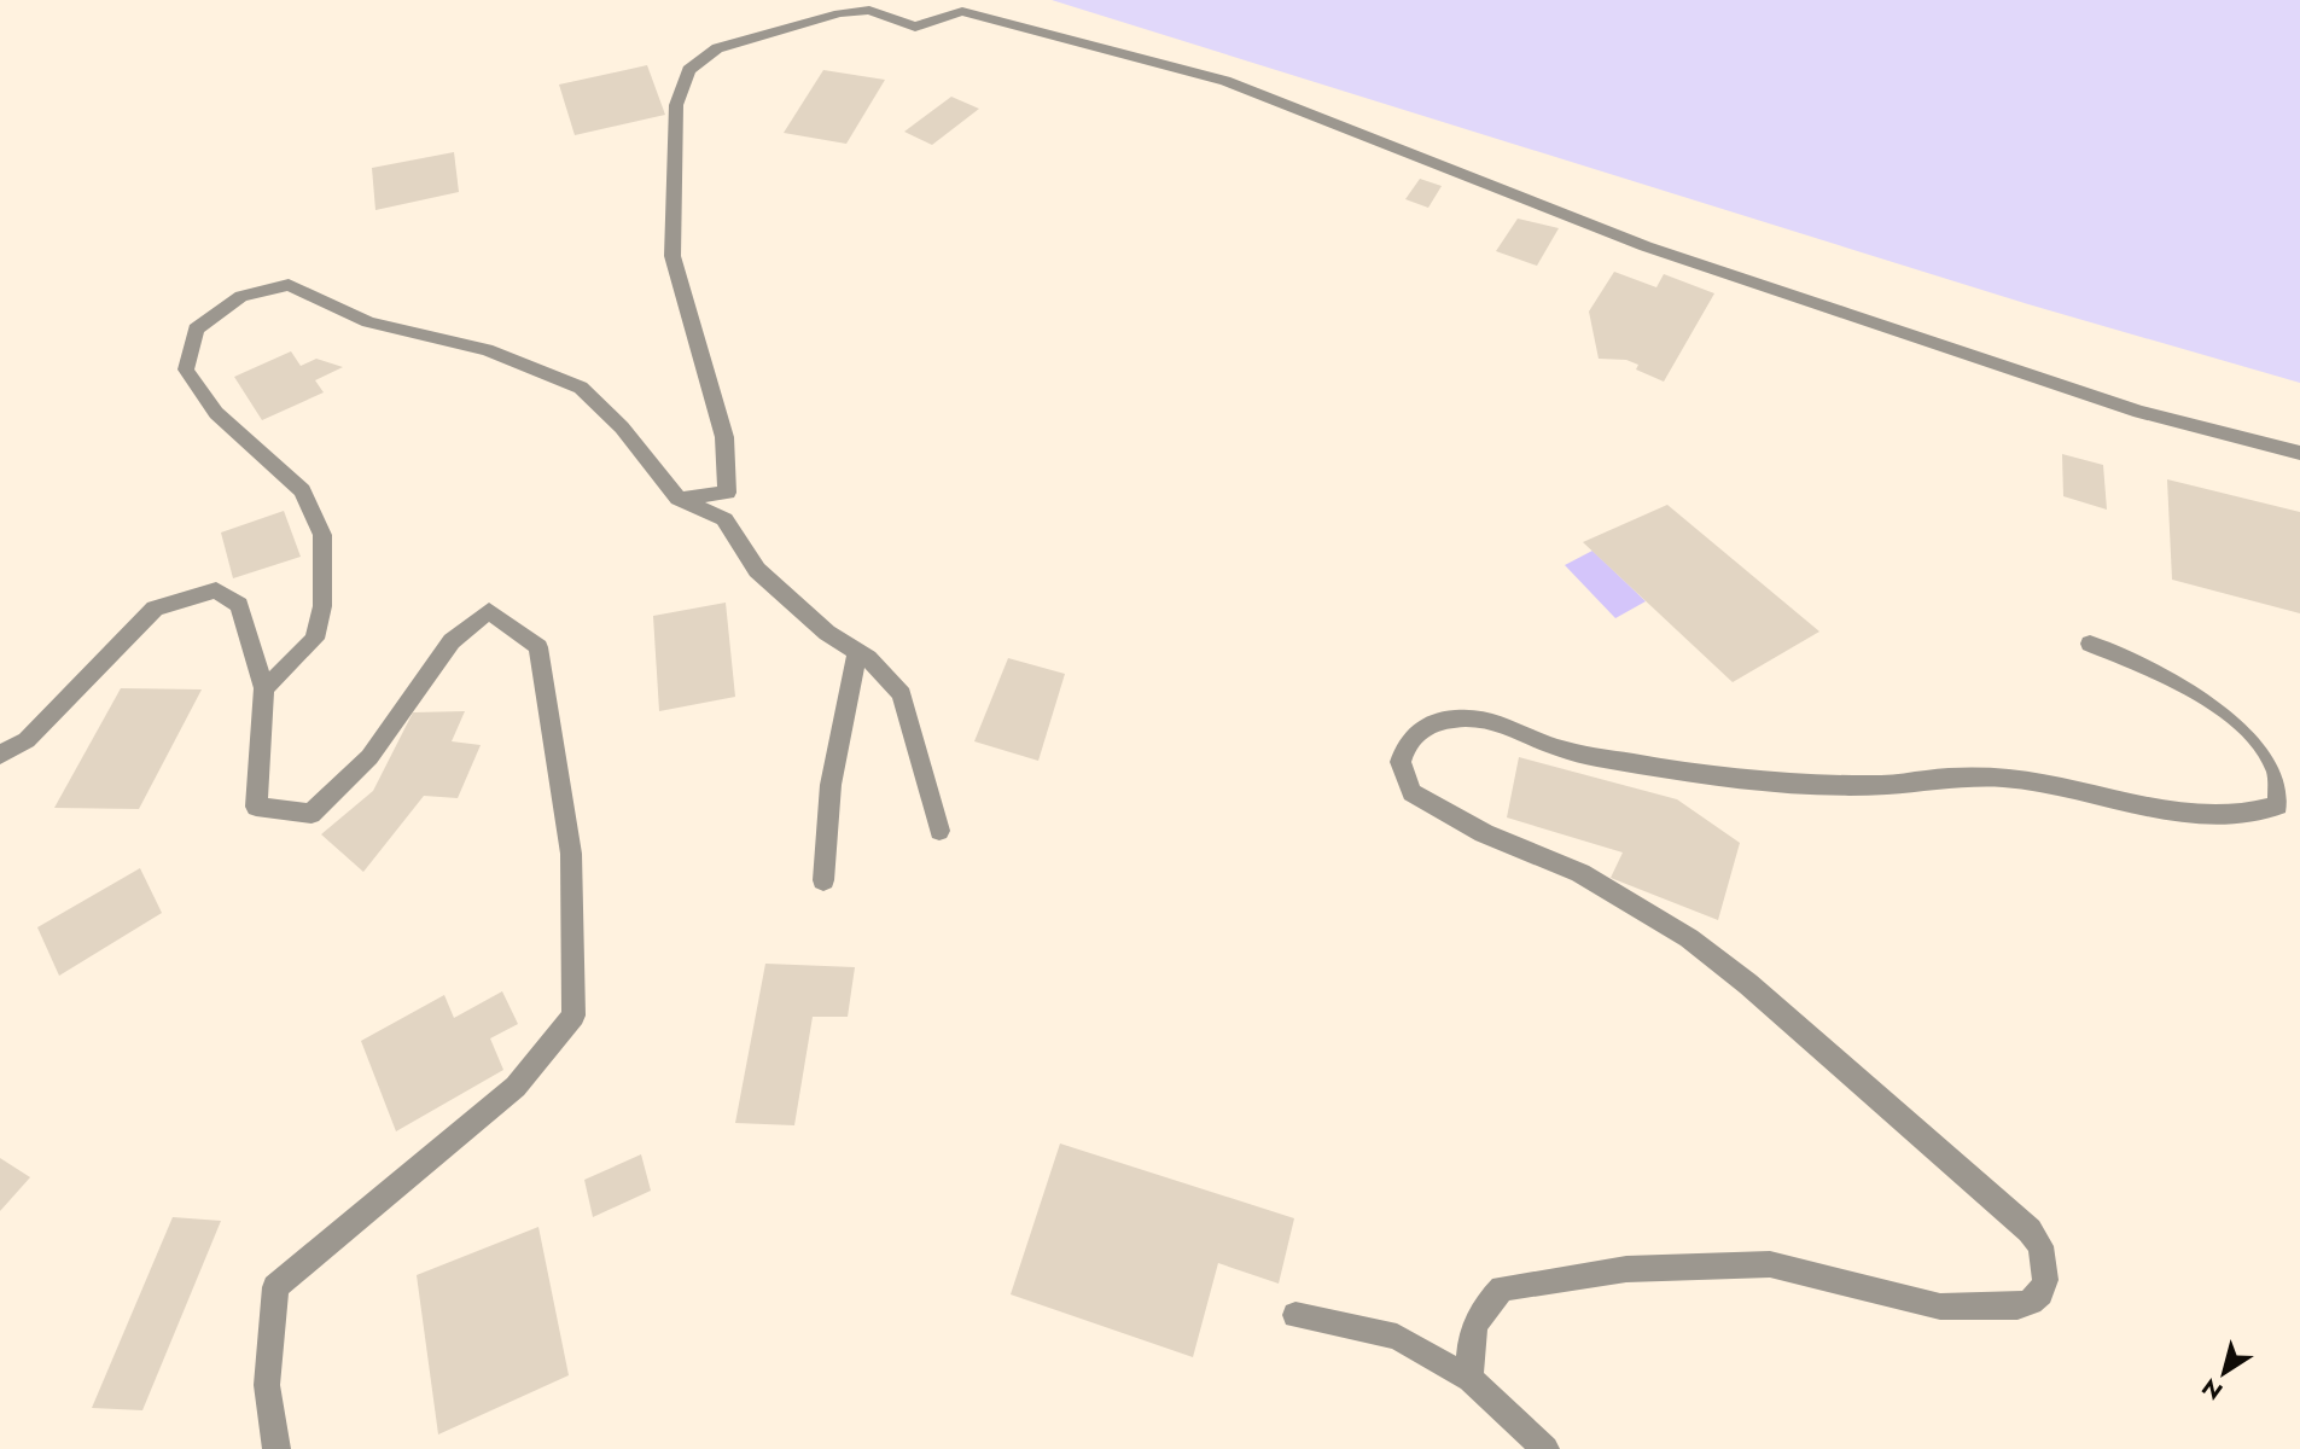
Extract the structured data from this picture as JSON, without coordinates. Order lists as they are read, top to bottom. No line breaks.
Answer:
{"north":"bottom left"}
